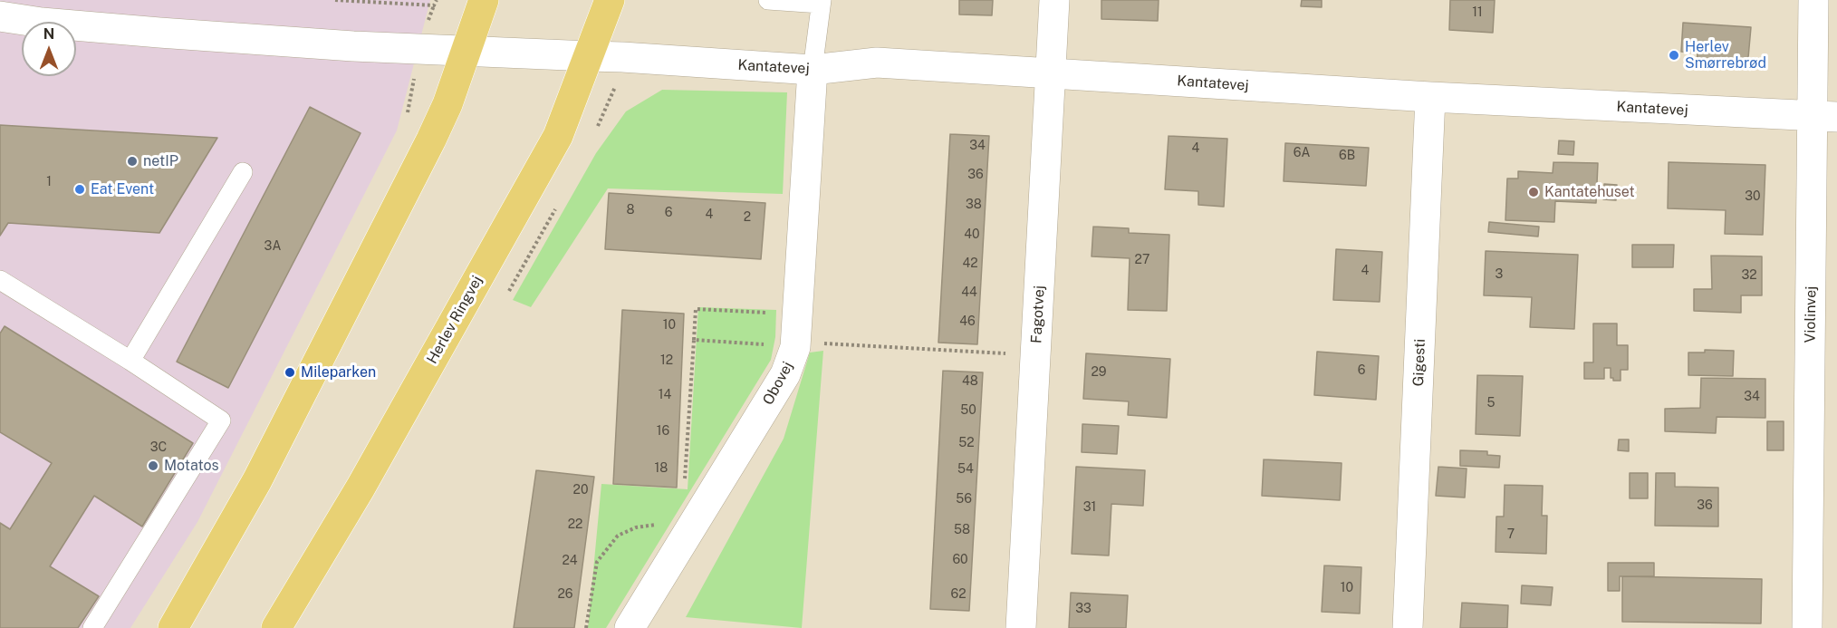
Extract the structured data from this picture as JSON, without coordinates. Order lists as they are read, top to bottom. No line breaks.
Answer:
{"streets":{"main road":["Herlev Ringvej"],"street":["Kantatevej","Fagotvej","Violinvej","Gigesti","Obovej"]},"crossings":[["Kantatevej","Fagotvej"],["Kantatevej","Violinvej"],["Kantatevej","Herlev Ringvej"],["Kantatevej","Gigesti"],["Kantatevej","Obovej"]],"places":["Herlev Smørrebrød","netIP","Eat Event","Kantatehuset","Mileparken","Motatos"],"house_numbers":["11","34","4","6A","6B","36","1","30","38","8","6","4","2","40","3A","27","42","4","3","32","44","46","10","12","6","29","48","14","34","5","50","16","52","3C","18","54","20","56","36","31","22","58","7","60","24","10","26","62","33"],"north":"top"}
